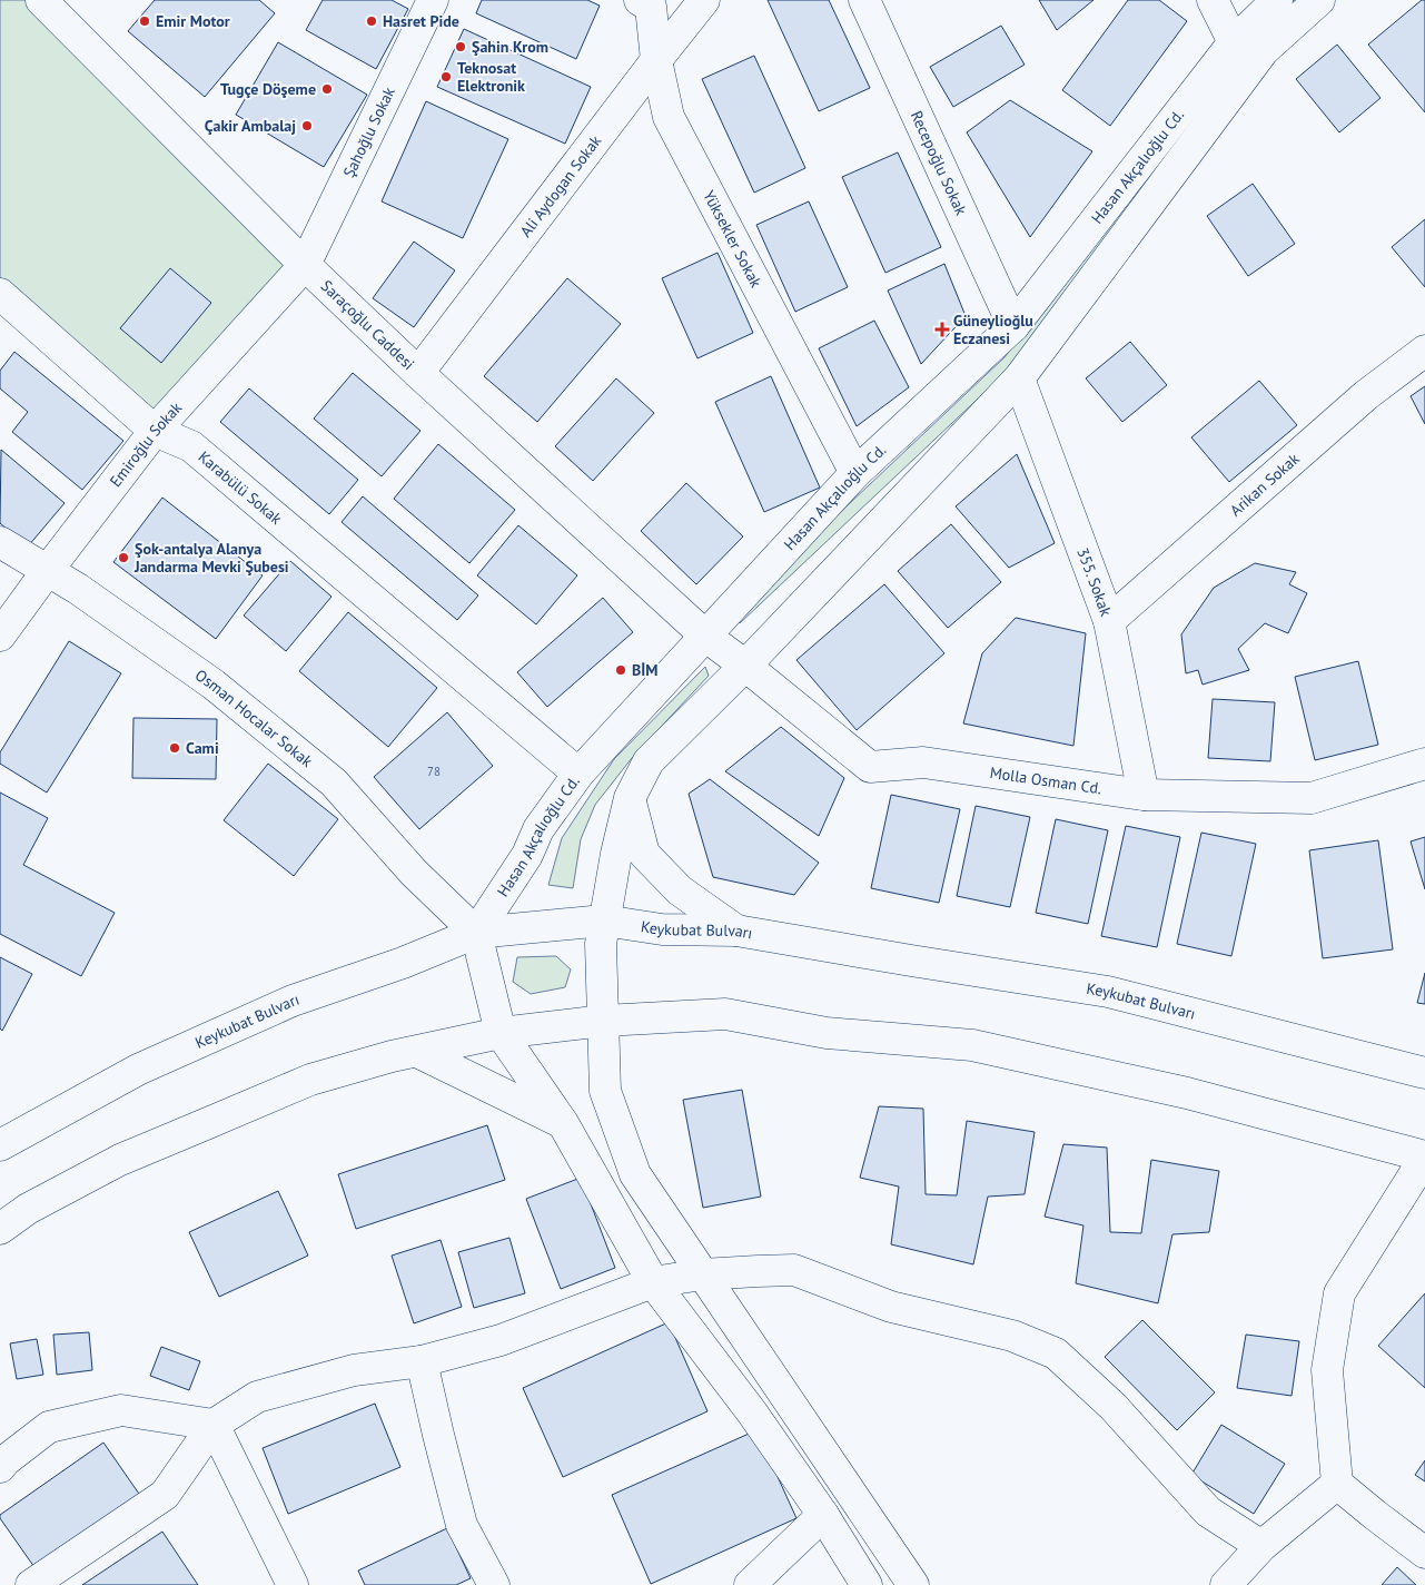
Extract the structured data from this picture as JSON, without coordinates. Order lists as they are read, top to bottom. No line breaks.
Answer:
{"streets":{"main road":["Şahoğlu Sokak","Recepoğlu Sokak","Hasan Akçalıoğlu Cd.","Ali Aydogan Sokak","Yüksekler Sokak","Saraçoğlu Caddesi","Emiroğlu Sokak","Arikan Sokak","Karabülü Sokak","355. Sokak","Osman Hocalar Sokak","Molla Osman Cd.","Keykubat Bulvarı"]},"crossings":[["Şahoğlu Sokak","Saraçoğlu Caddesi"],["Şahoğlu Sokak","Emiroğlu Sokak"],["Recepoğlu Sokak","Hasan Akçalıoğlu Cd."],["Hasan Akçalıoğlu Cd.","Yüksekler Sokak"],["Hasan Akçalıoğlu Cd.","Saraçoğlu Caddesi"],["Hasan Akçalıoğlu Cd.","Karabülü Sokak"],["Hasan Akçalıoğlu Cd.","355. Sokak"],["Hasan Akçalıoğlu Cd.","Osman Hocalar Sokak"],["Hasan Akçalıoğlu Cd.","Molla Osman Cd."],["Hasan Akçalıoğlu Cd.","Keykubat Bulvarı"],["Ali Aydogan Sokak","Yüksekler Sokak"],["Ali Aydogan Sokak","Saraçoğlu Caddesi"],["Saraçoğlu Caddesi","Emiroğlu Sokak"],["Saraçoğlu Caddesi","Molla Osman Cd."],["Emiroğlu Sokak","Karabülü Sokak"],["Emiroğlu Sokak","Osman Hocalar Sokak"],["Arikan Sokak","355. Sokak"],["355. Sokak","Molla Osman Cd."],["Osman Hocalar Sokak","Keykubat Bulvarı"]],"places":{"other":["Emir Motor","Hasret Pide","Şahin Krom","Teknosat Elektronik","Tugçe Döşeme","Çakir Ambalaj","Şok-antalya Alanya Jandarma Mevki Şubesi","BİM","Cami"],"health":["Güneylioğlu Eczanesi"]},"house_numbers":["78"]}
